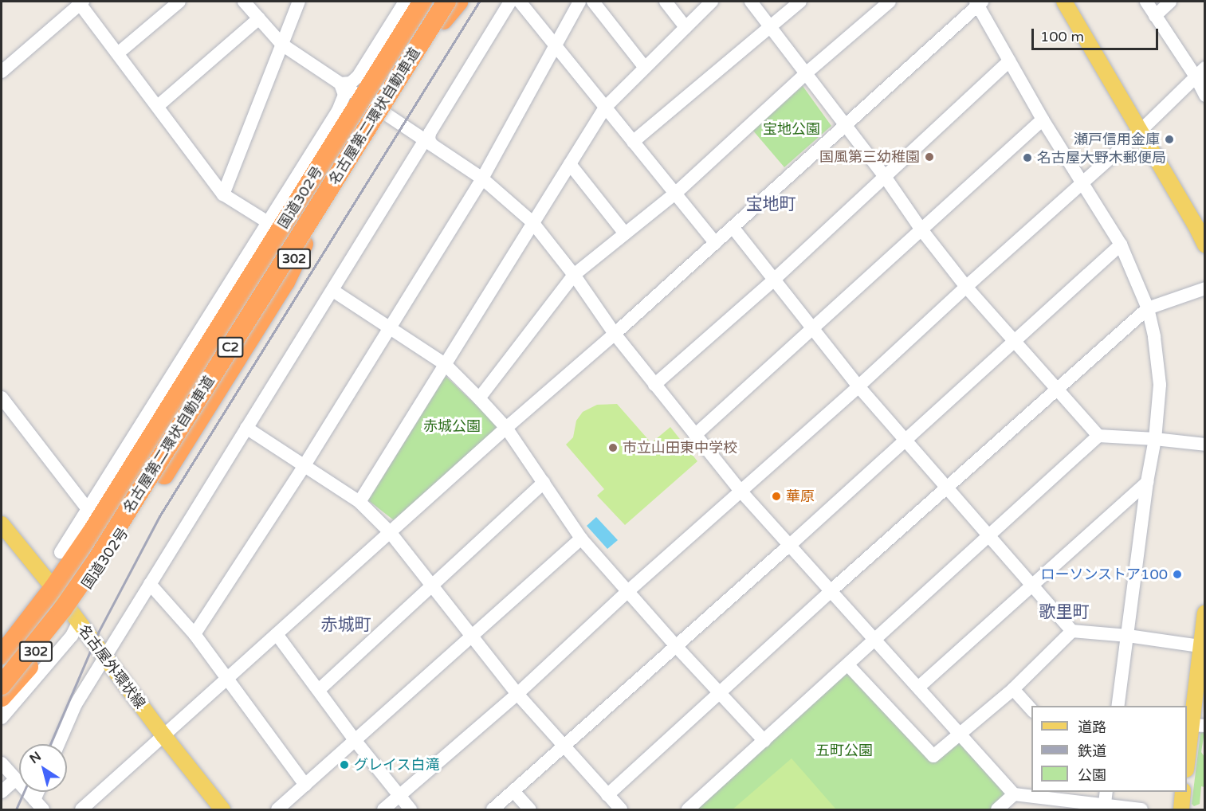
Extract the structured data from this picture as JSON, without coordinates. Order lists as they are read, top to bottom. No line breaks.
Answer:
{"streets":{"highway":["名古屋第二環状自動車道","国道302号","302","C2"],"main road":["名古屋外環状線"]},"crossings":[["名古屋第二環状自動車道","国道302号"],["国道302号","名古屋外環状線"]],"districts":["宝地町","歌里町","赤城町"],"parks":["宝地公園","赤城公園","五町公園"],"places":["瀬戸信用金庫","国風第三幼稚園","名古屋大野木郵便局","市立山田東中学校","華原","ローソンストア100","グレイス白滝"],"legend":["道路","鉄道","公園"],"scale_bar":"100 m","north":"top left"}
